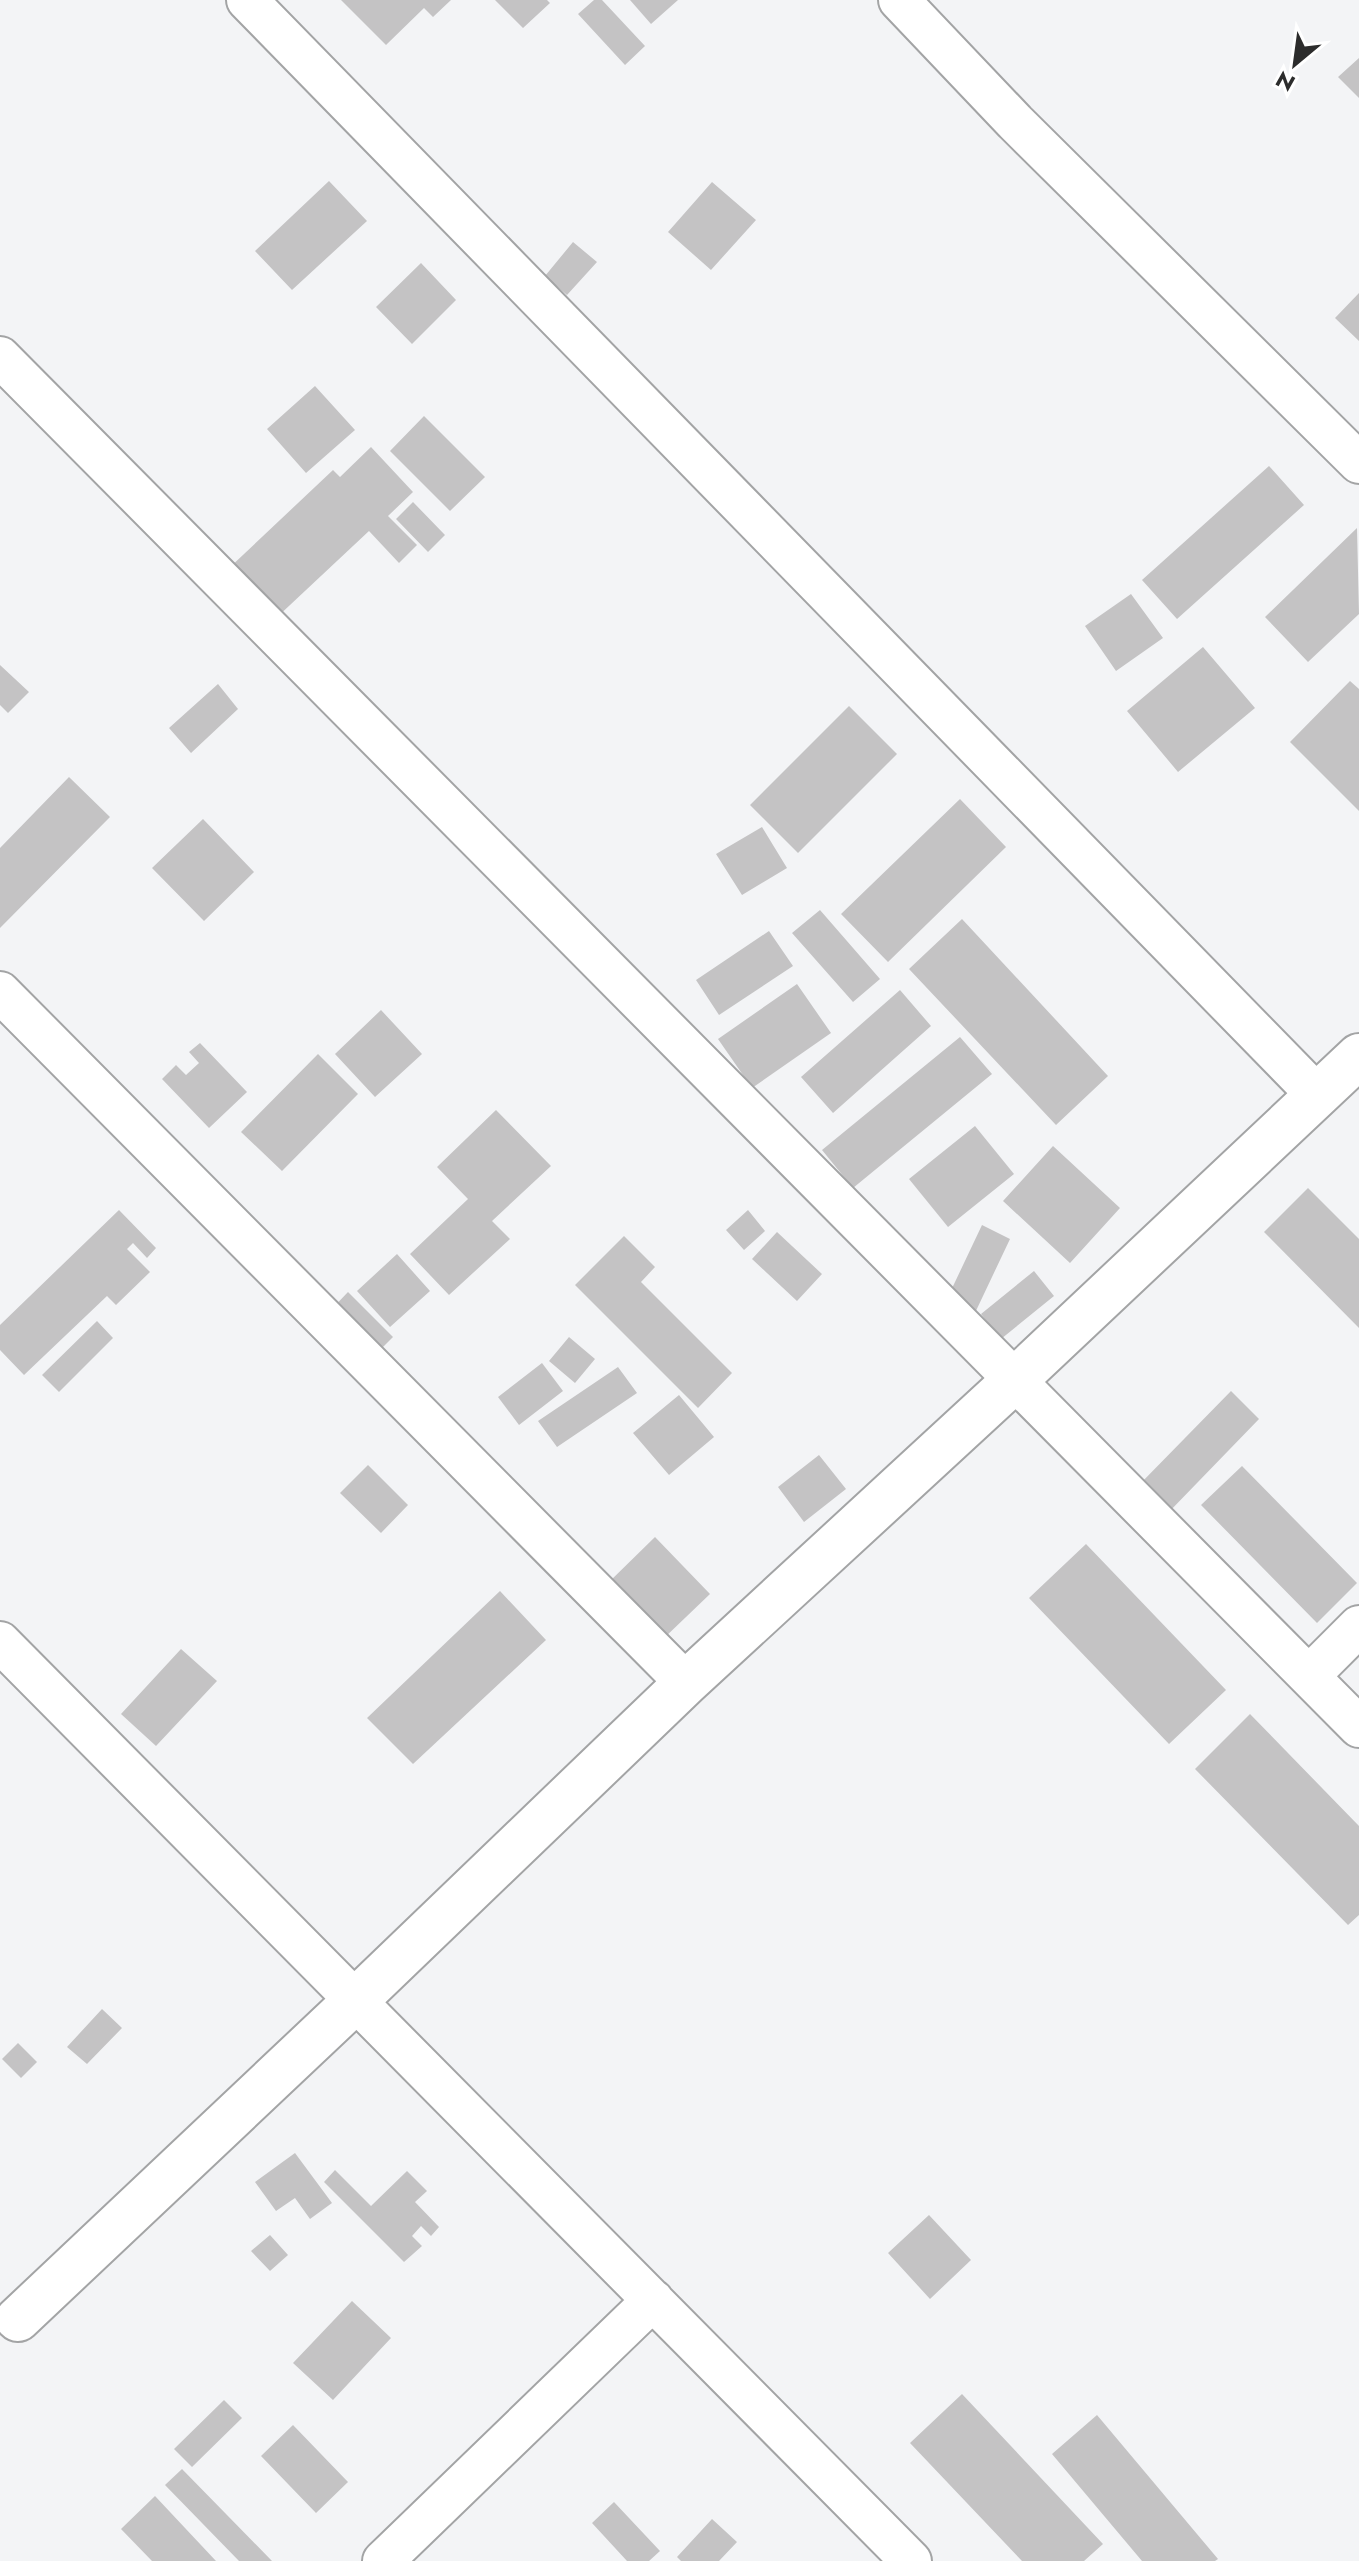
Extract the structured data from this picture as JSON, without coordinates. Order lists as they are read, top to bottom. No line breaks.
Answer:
{"north":"bottom left"}
